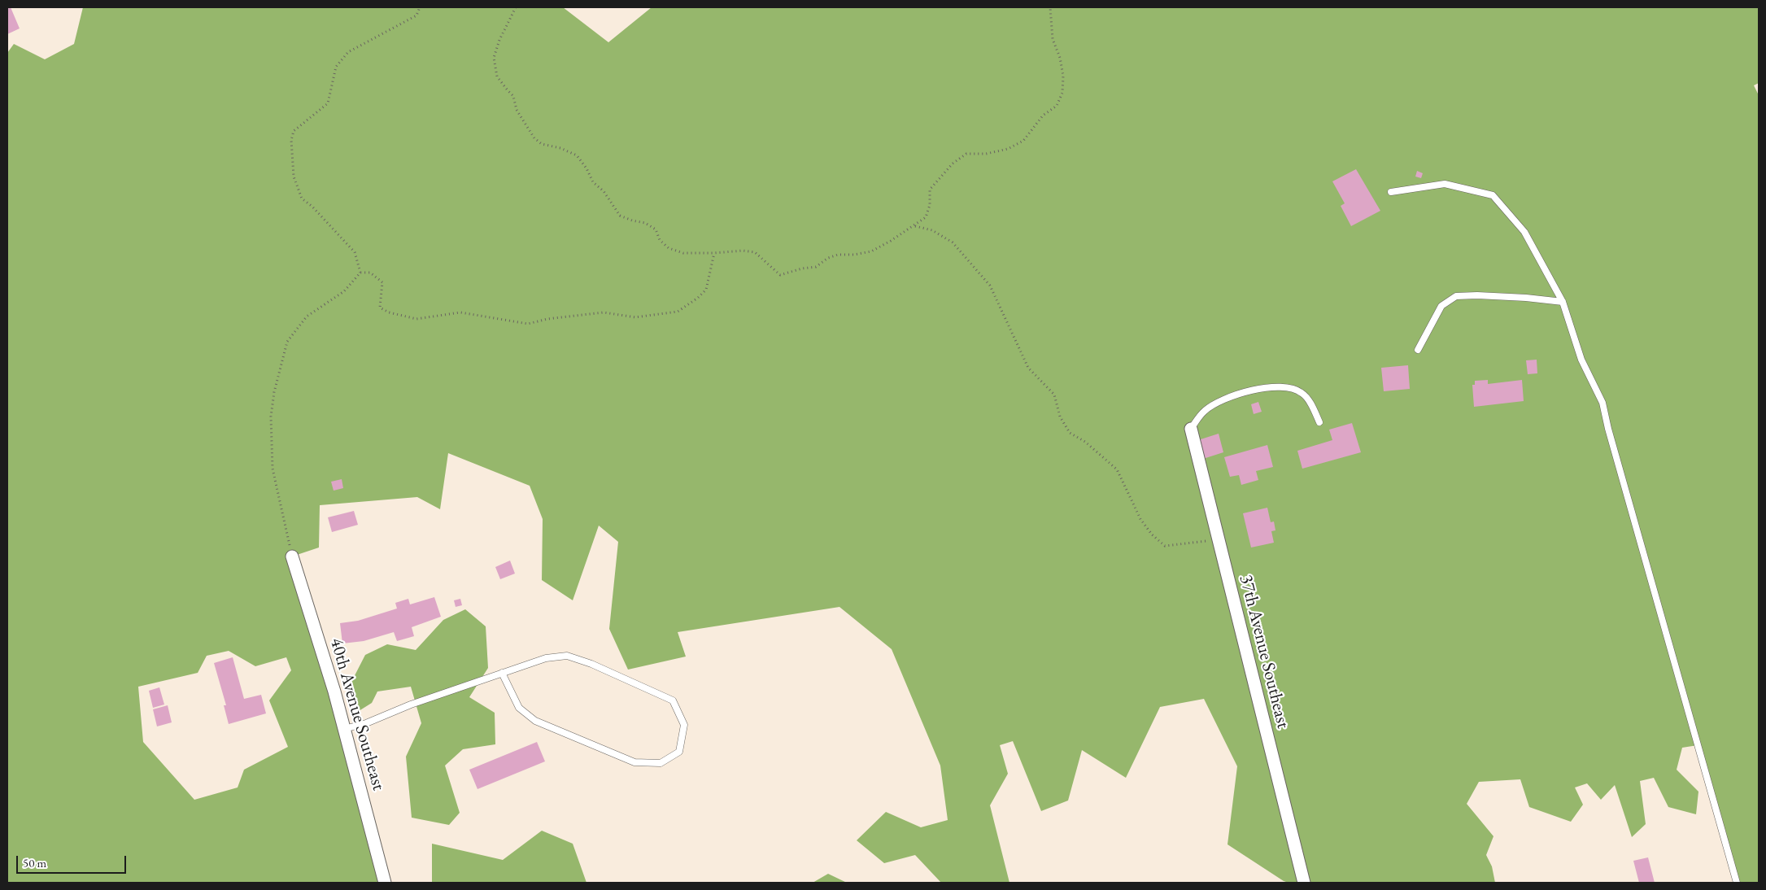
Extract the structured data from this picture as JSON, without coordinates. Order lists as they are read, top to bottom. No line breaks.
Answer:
{"streets":{"street":["37th Avenue Southeast","40th Avenue Southeast"]},"scale_bar":"50 m"}
